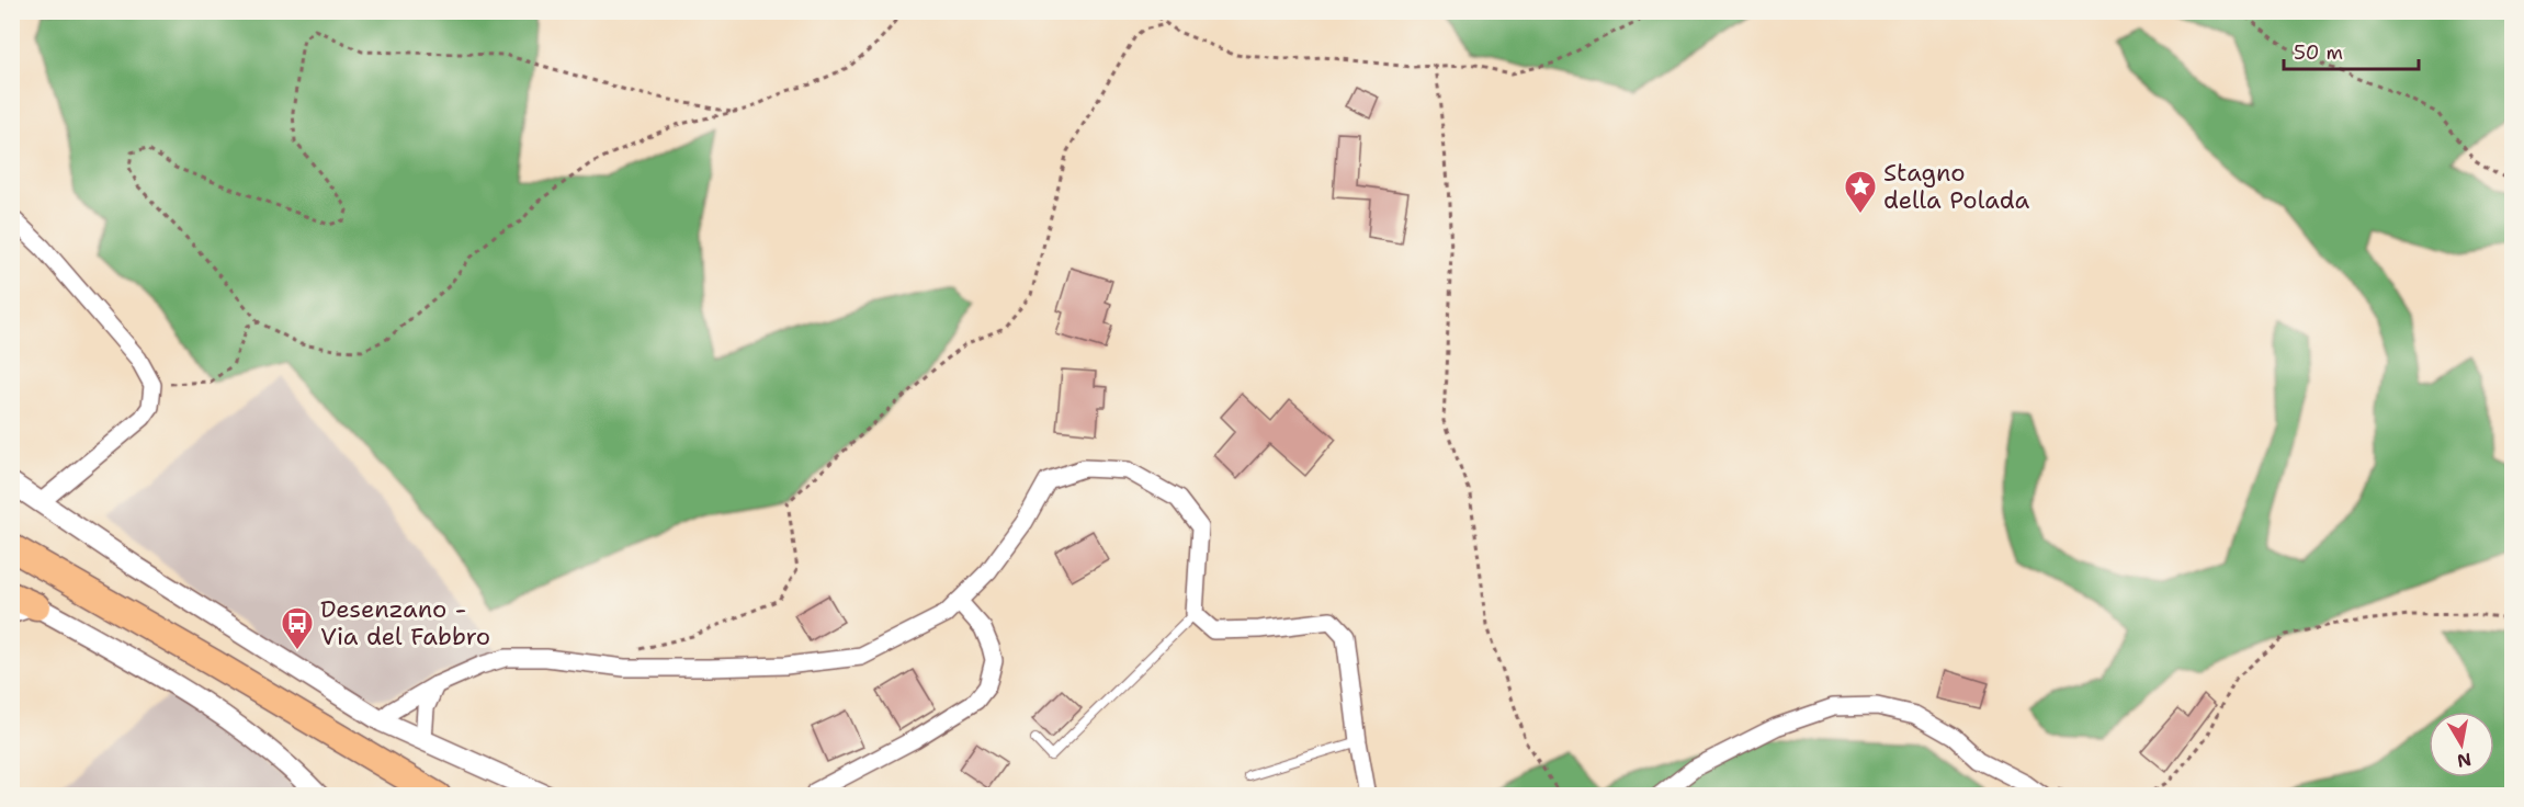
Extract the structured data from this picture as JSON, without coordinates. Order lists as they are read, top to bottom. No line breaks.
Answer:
{"places":{"place":["Stagno della Polada"],"bus stop":["Desenzano - Via del Fabbro"]},"scale_bar":"50 m","north":"bottom"}
